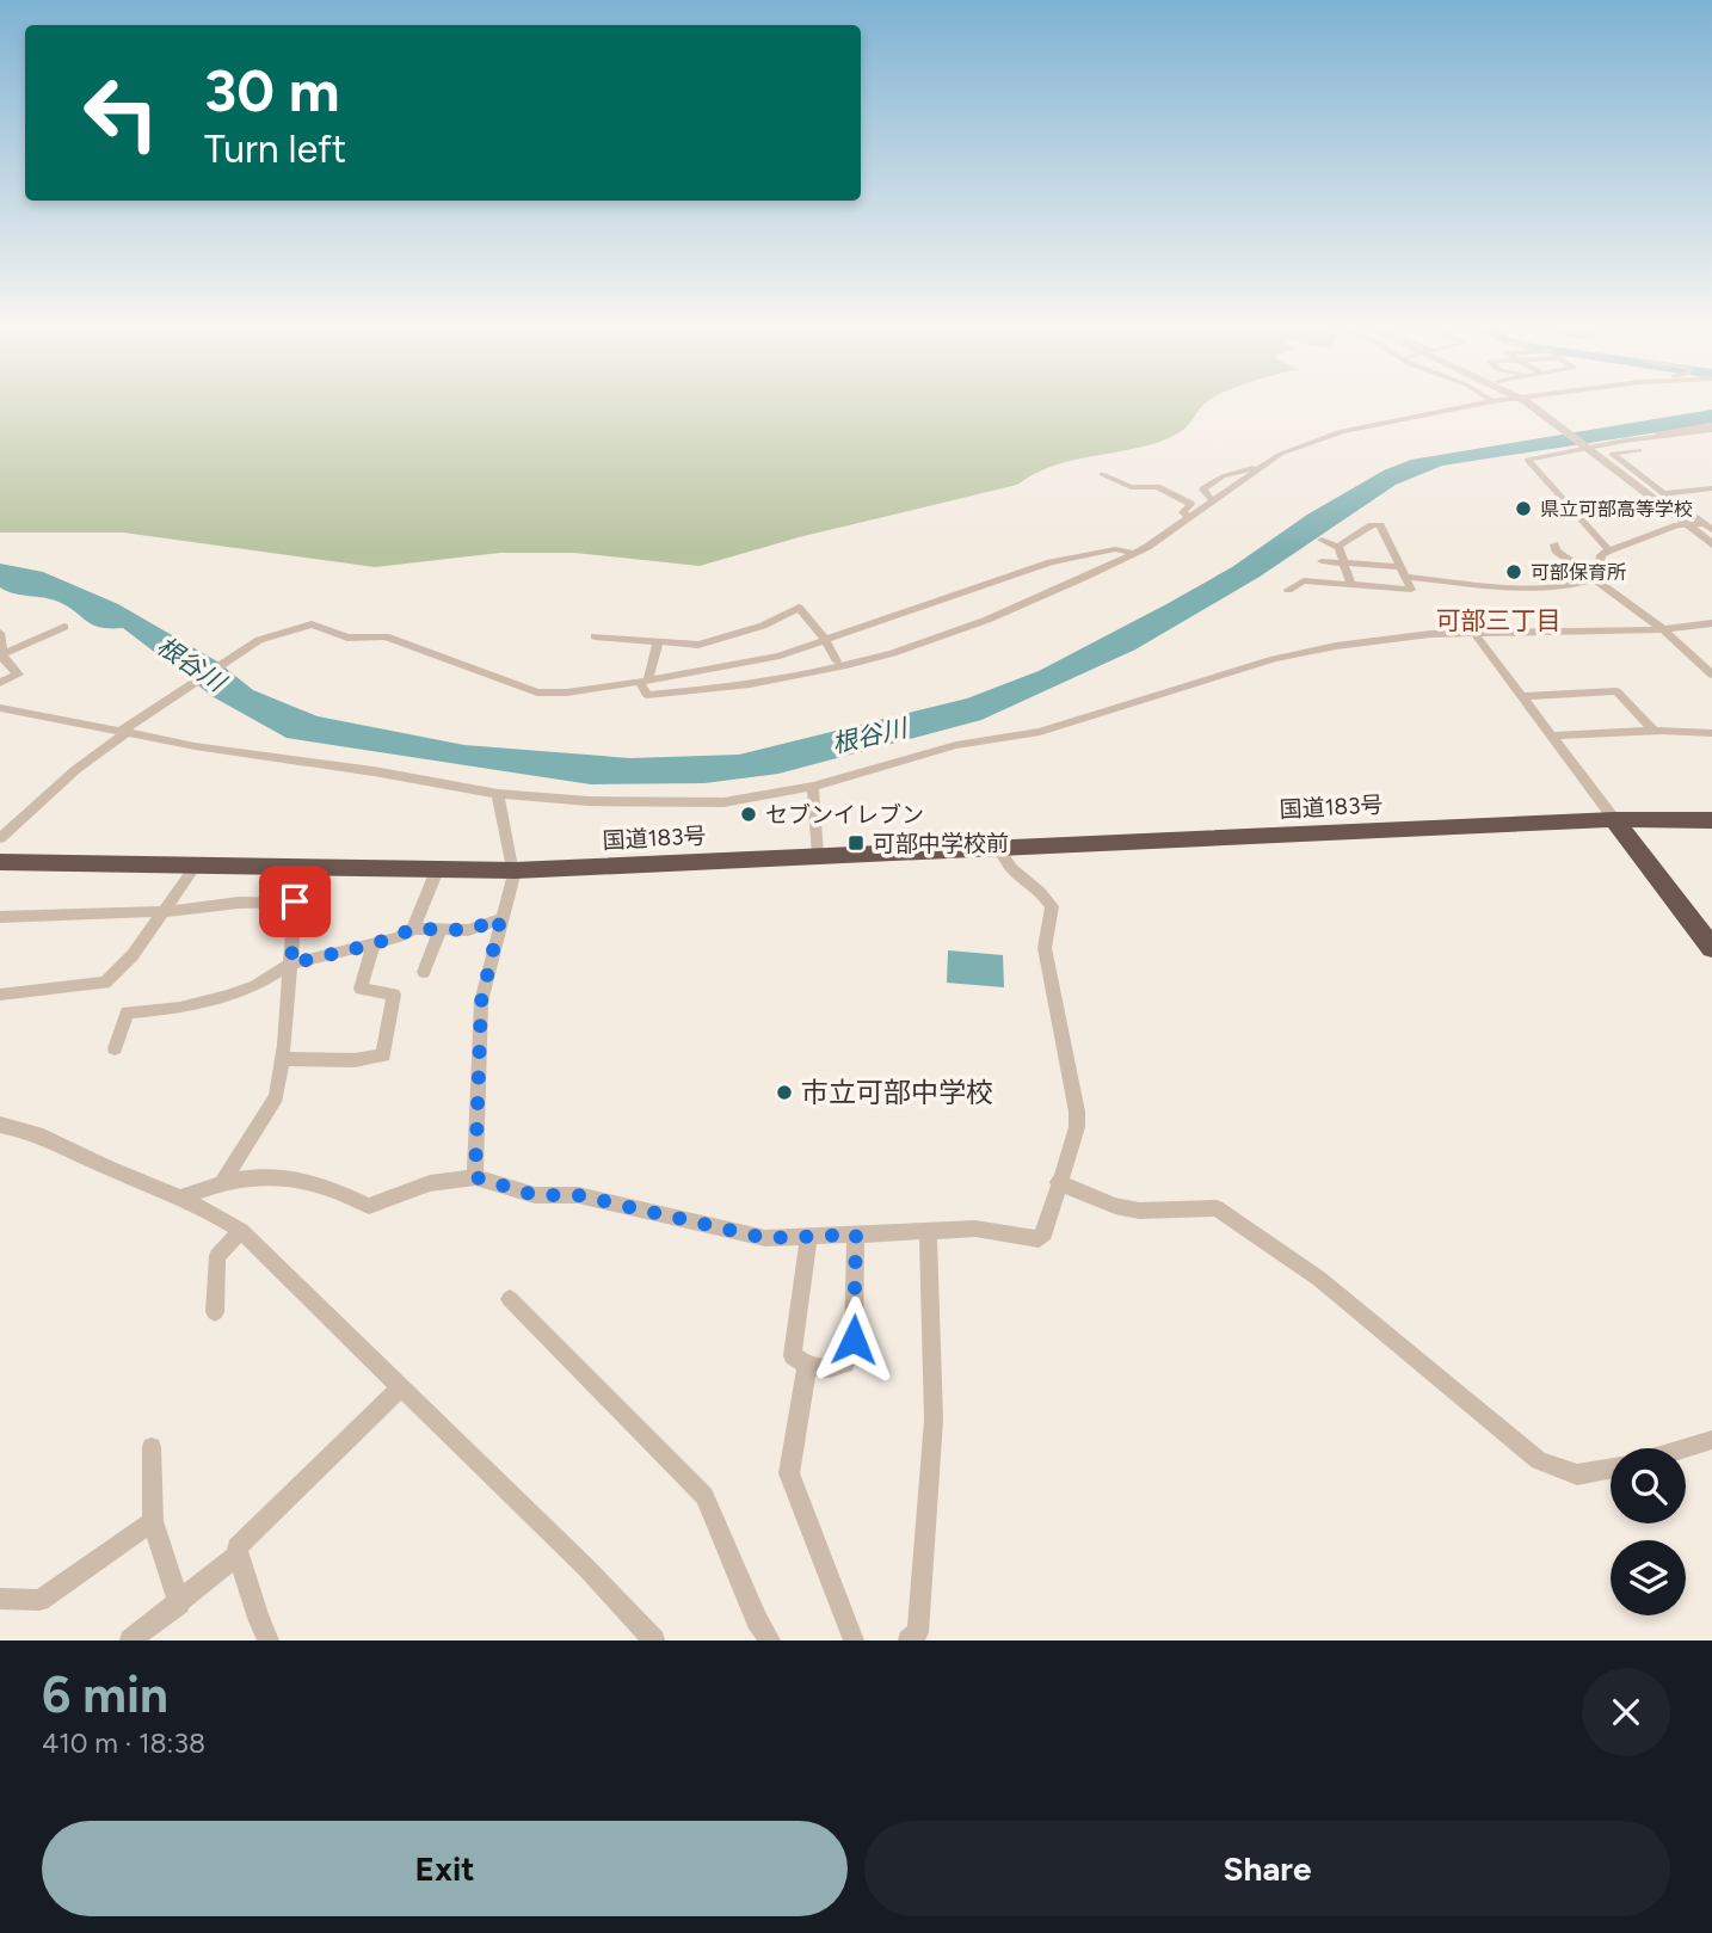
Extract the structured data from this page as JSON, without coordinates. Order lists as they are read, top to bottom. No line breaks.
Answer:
{"streets":{"highway":["国道183号"]},"districts":["可部三丁目"],"water":["根谷川"],"places":{"other":["県立可部高等学校","可部保育所","セブンイレブン","市立可部中学校"],"transit":["可部中学校前"]},"page":{"turn":["30 m","Turn left"],"heading":["6 min","410 m · 18:38"],"buttons":["Exit","Share"]}}
